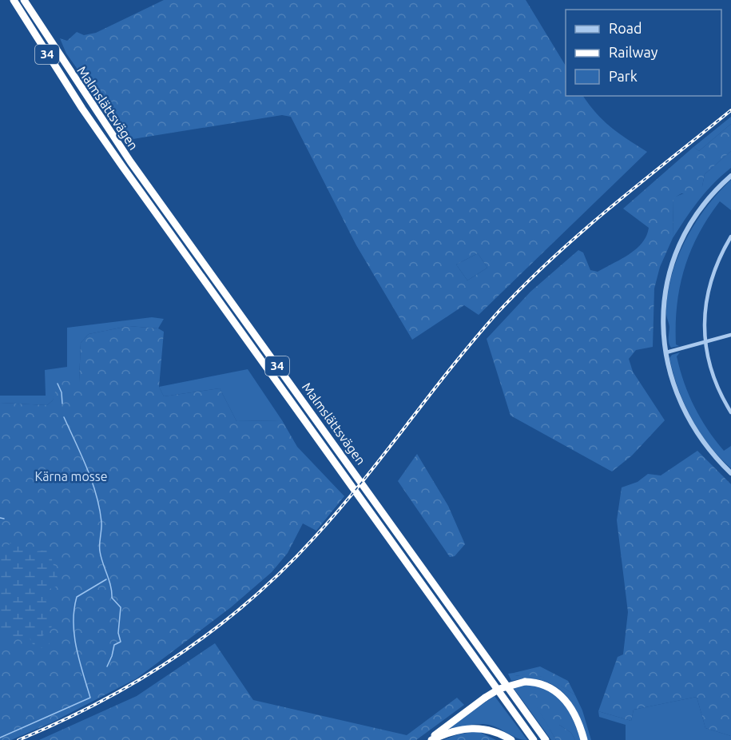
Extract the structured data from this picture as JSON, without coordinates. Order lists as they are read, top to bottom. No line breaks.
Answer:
{"streets":{"highway":["34","Malmslättsvägen"]},"parks":["Kärna mosse"],"legend":["Road","Railway","Park"]}
